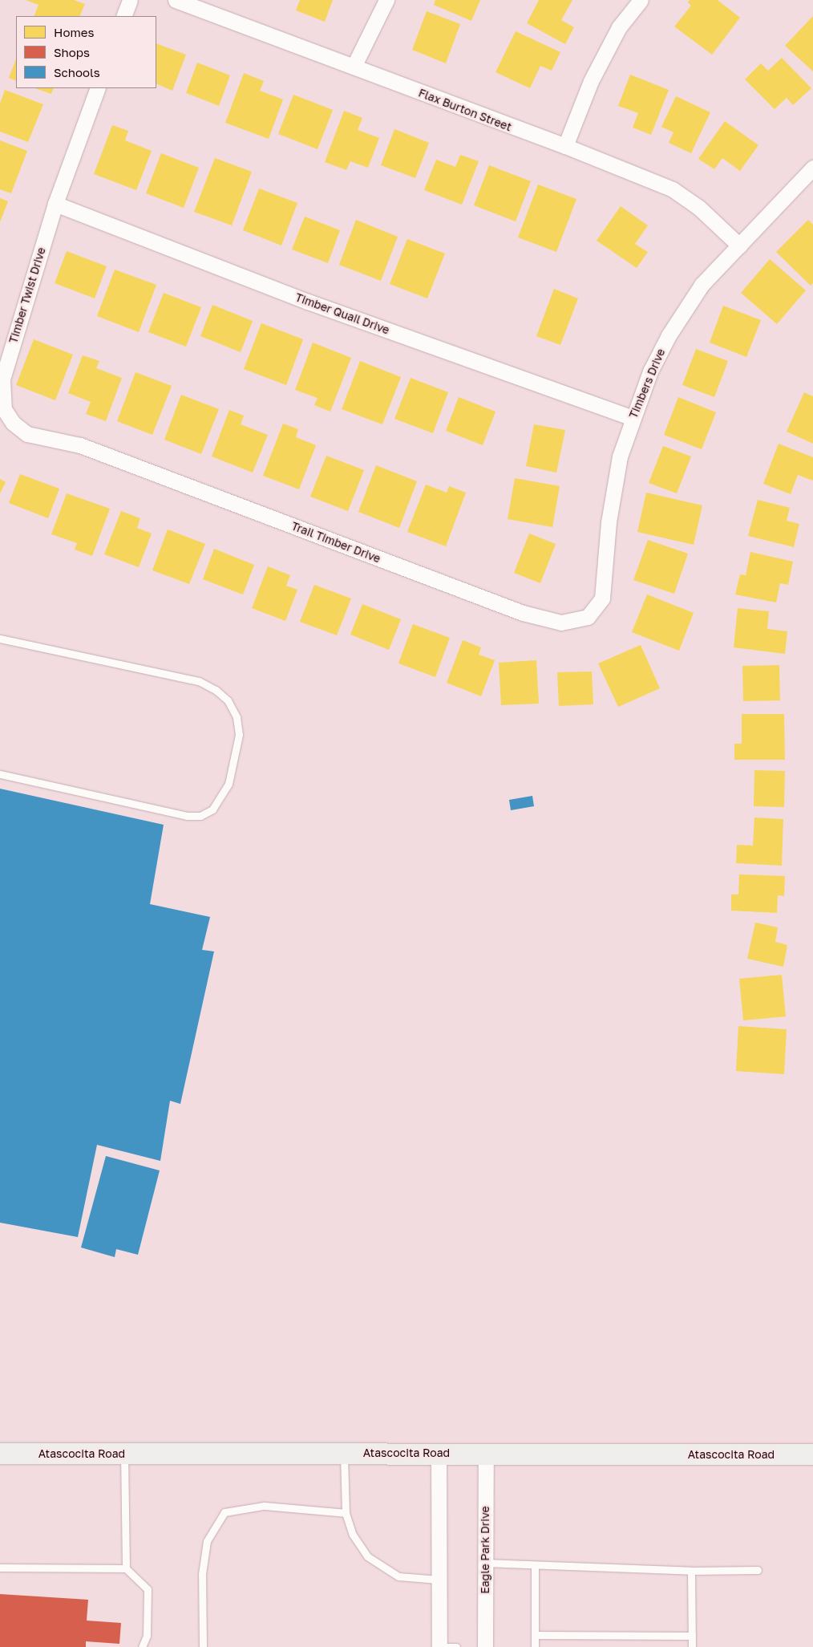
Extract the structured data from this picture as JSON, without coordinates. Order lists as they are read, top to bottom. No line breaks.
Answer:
{"streets":{"main road":["Atascocita Road"],"street":["Flax Burton Street","Timber Twist Drive","Timber Quail Drive","Timbers Drive","Trail Timber Drive","Eagle Park Drive"]},"crossings":[["Flax Burton Street","Timbers Drive"],["Timber Twist Drive","Timber Quail Drive"],["Timber Twist Drive","Trail Timber Drive"],["Timber Quail Drive","Timbers Drive"],["Timbers Drive","Trail Timber Drive"],["Atascocita Road","Eagle Park Drive"]],"legend":["Homes","Shops","Schools"]}
